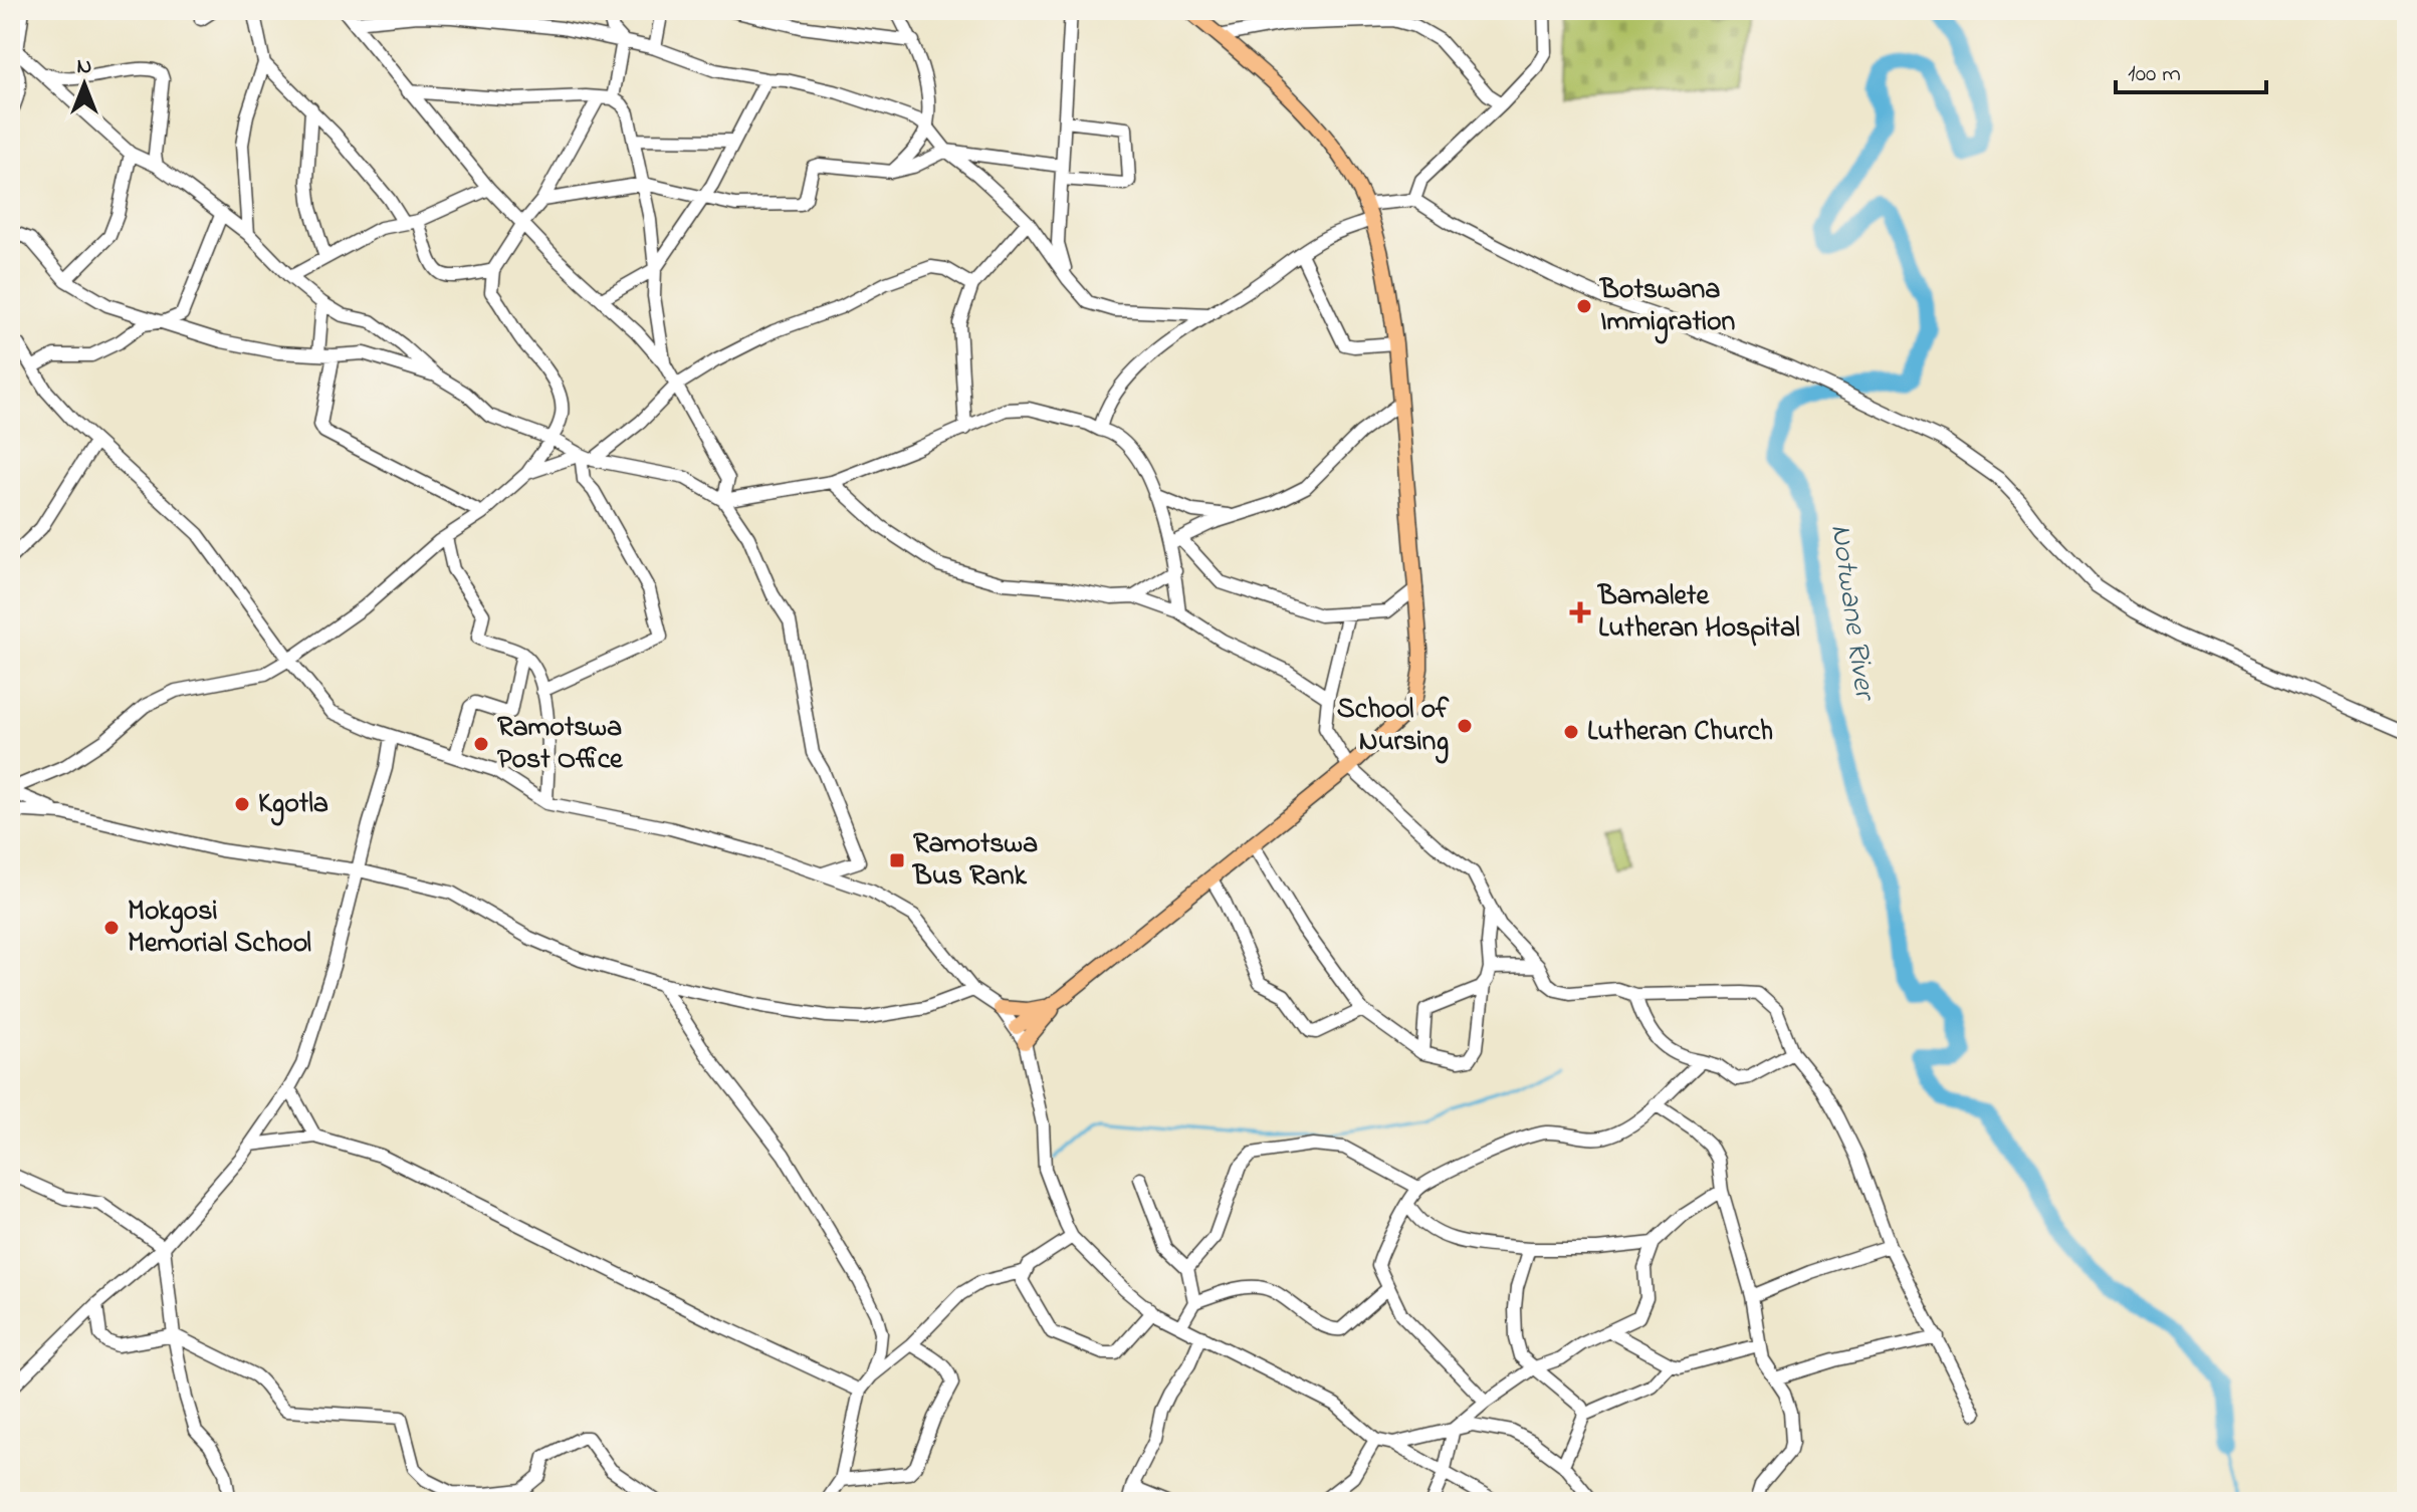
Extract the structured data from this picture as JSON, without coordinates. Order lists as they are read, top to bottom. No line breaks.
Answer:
{"water":["Notwane River"],"places":{"other":["Botswana Immigration","School of Nursing","Lutheran Church","Ramotswa Post Office","Kgotla","Mokgosi Memorial School"],"health":["Bamalete Lutheran Hospital"],"transit":["Ramotswa Bus Rank"]},"scale_bar":"100 m","north":"top"}
